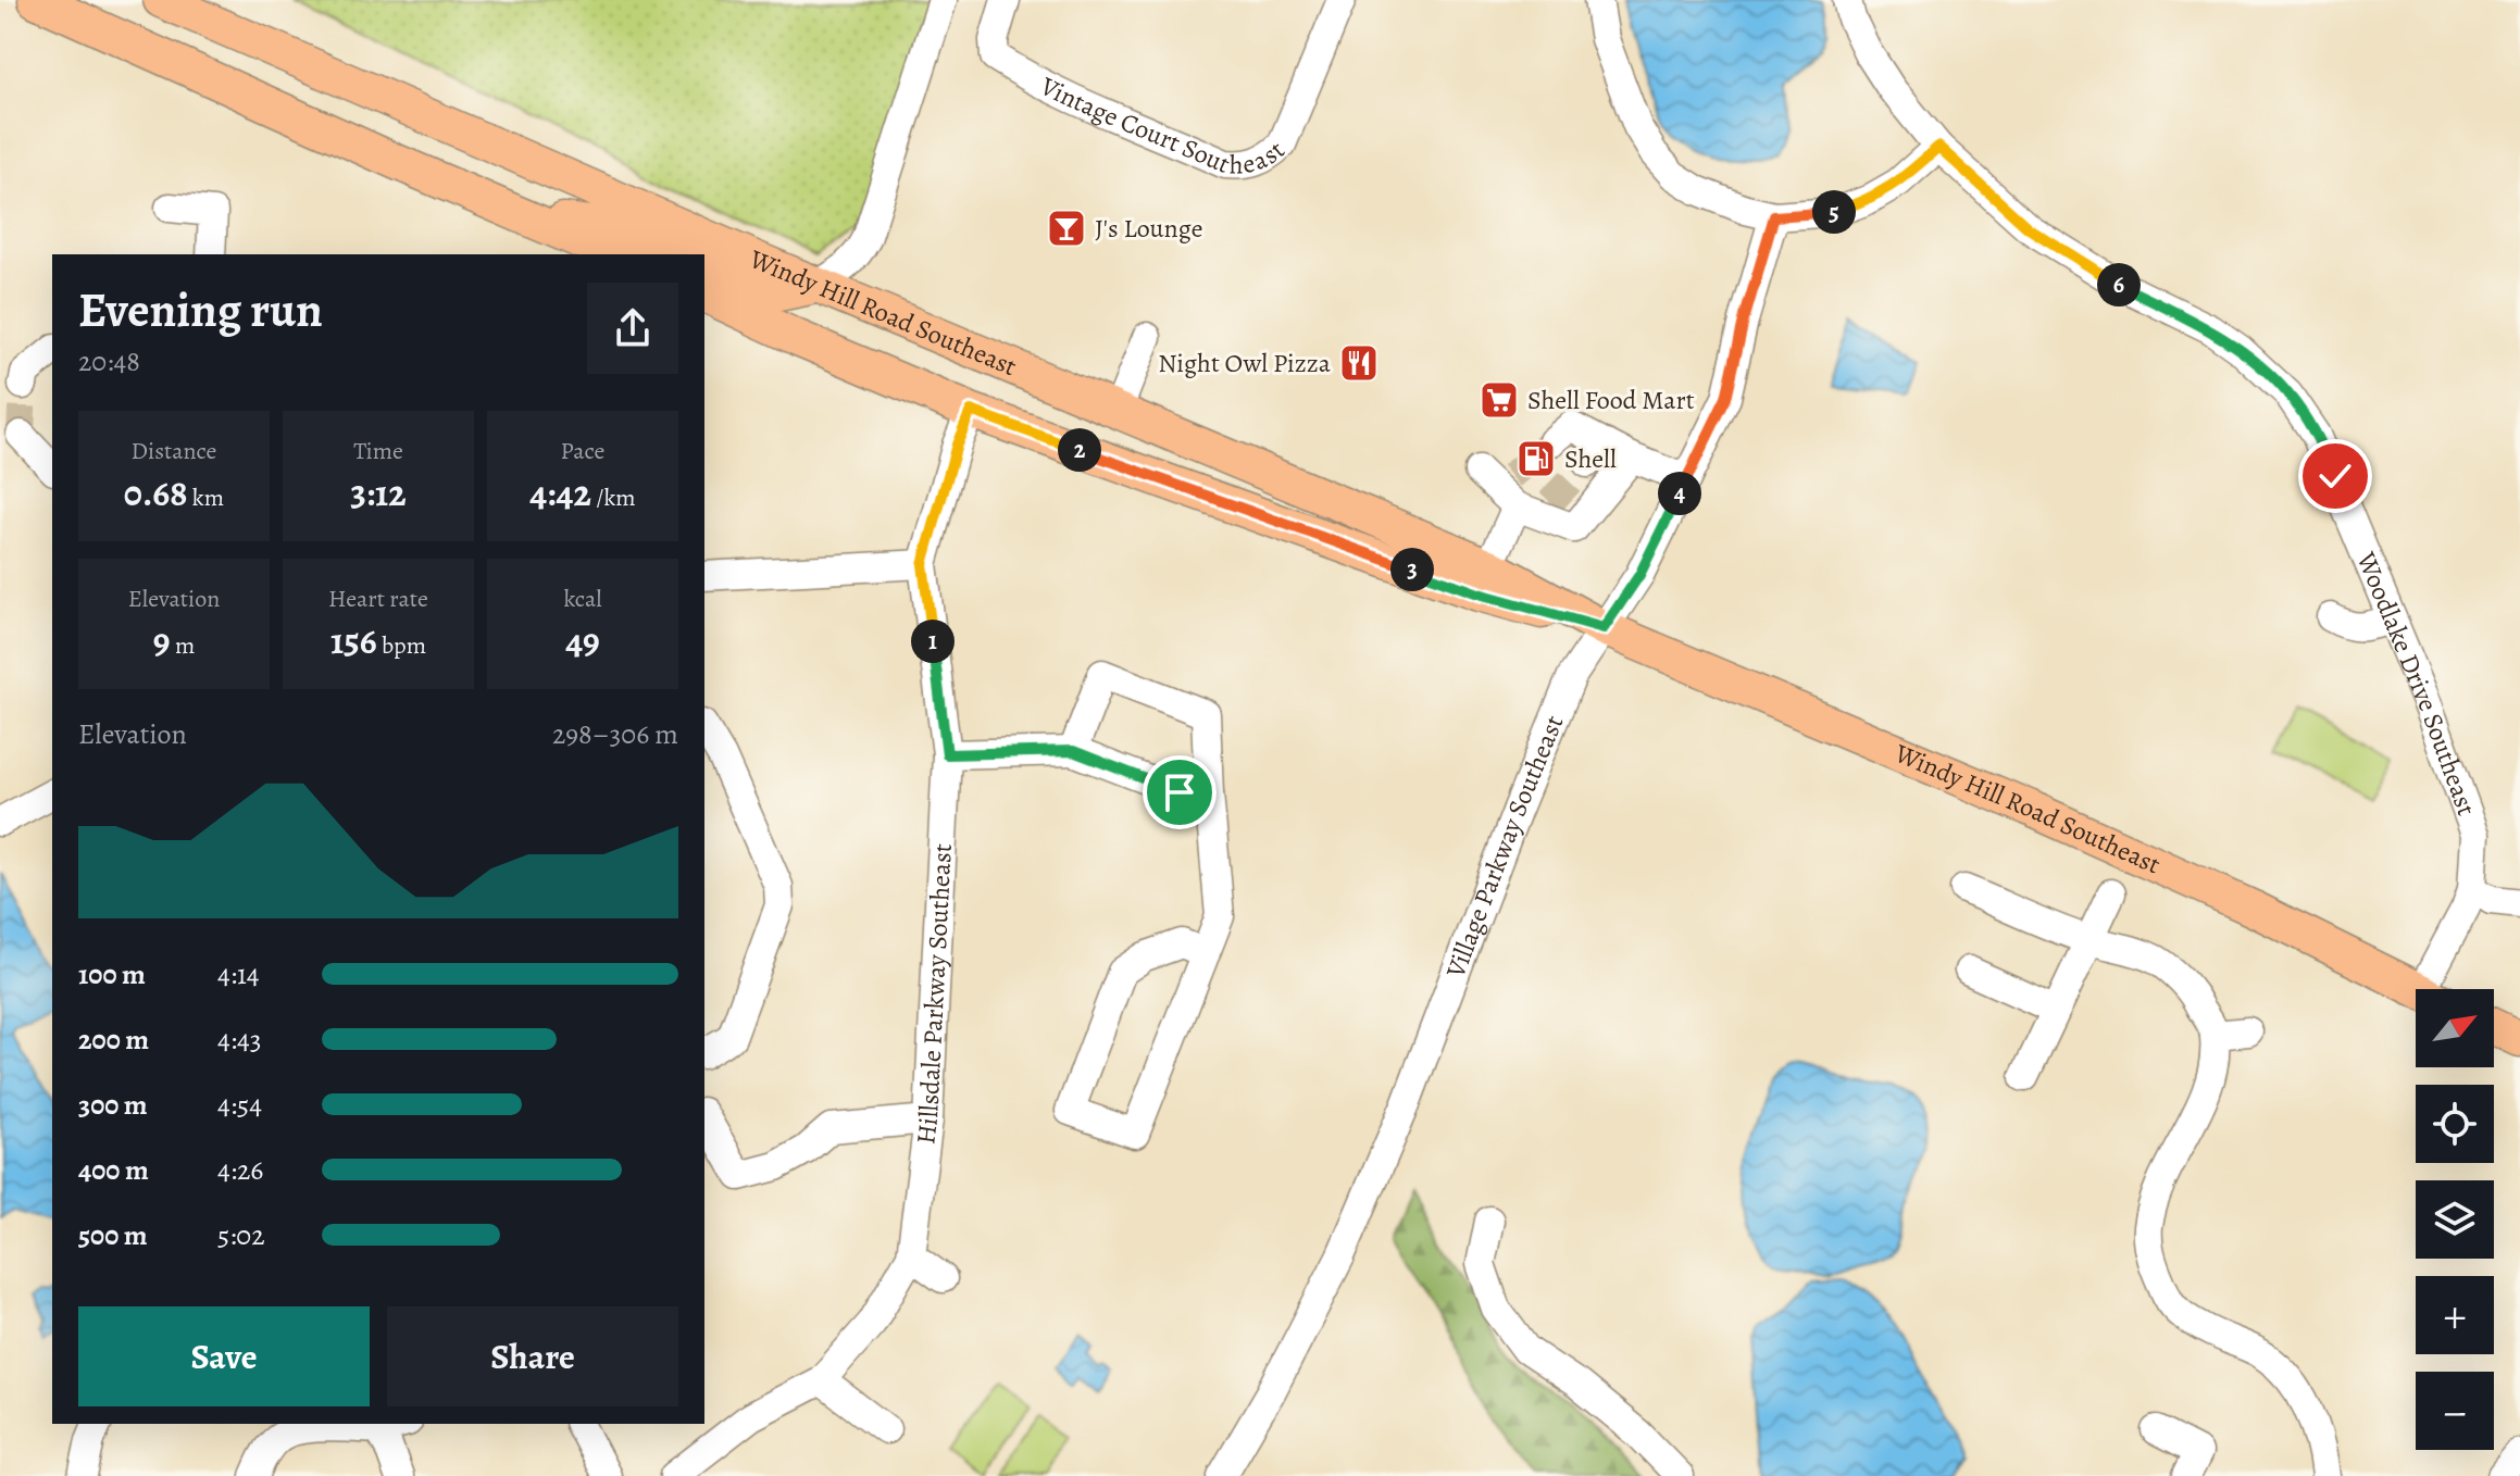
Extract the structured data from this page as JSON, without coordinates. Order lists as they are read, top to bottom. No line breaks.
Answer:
{"streets":{"main road":["Windy Hill Road Southeast"],"street":["Vintage Court Southeast","Woodlake Drive Southeast","Village Parkway Southeast","Hillsdale Parkway Southeast"]},"crossings":[["Windy Hill Road Southeast","Village Parkway Southeast"],["Windy Hill Road Southeast","Hillsdale Parkway Southeast"]],"places":{"bar":["J's Lounge"],"restaurant":["Night Owl Pizza"],"supermarket":["Shell Food Mart"],"fuel station":["Shell"]},"north":"top right","page":{"pins":["5","6","2","4","3","1"],"heading":["Evening run","20:48"],"stats":[["Distance","0.68 km"],["Time","3:12"],["Pace","4:42 /km"],["Elevation","9 m"],["Heart rate","156 bpm"],["kcal","49"]],"chart":["Elevation","298–306 m"],"list":[{"name":"100 m","note":"4:14"},{"name":"200 m","note":"4:43"},{"name":"300 m","note":"4:54"},{"name":"400 m","note":"4:26"},{"name":"500 m","note":"5:02"}],"map_buttons":["+","−"],"buttons":["Save","Share"]}}
